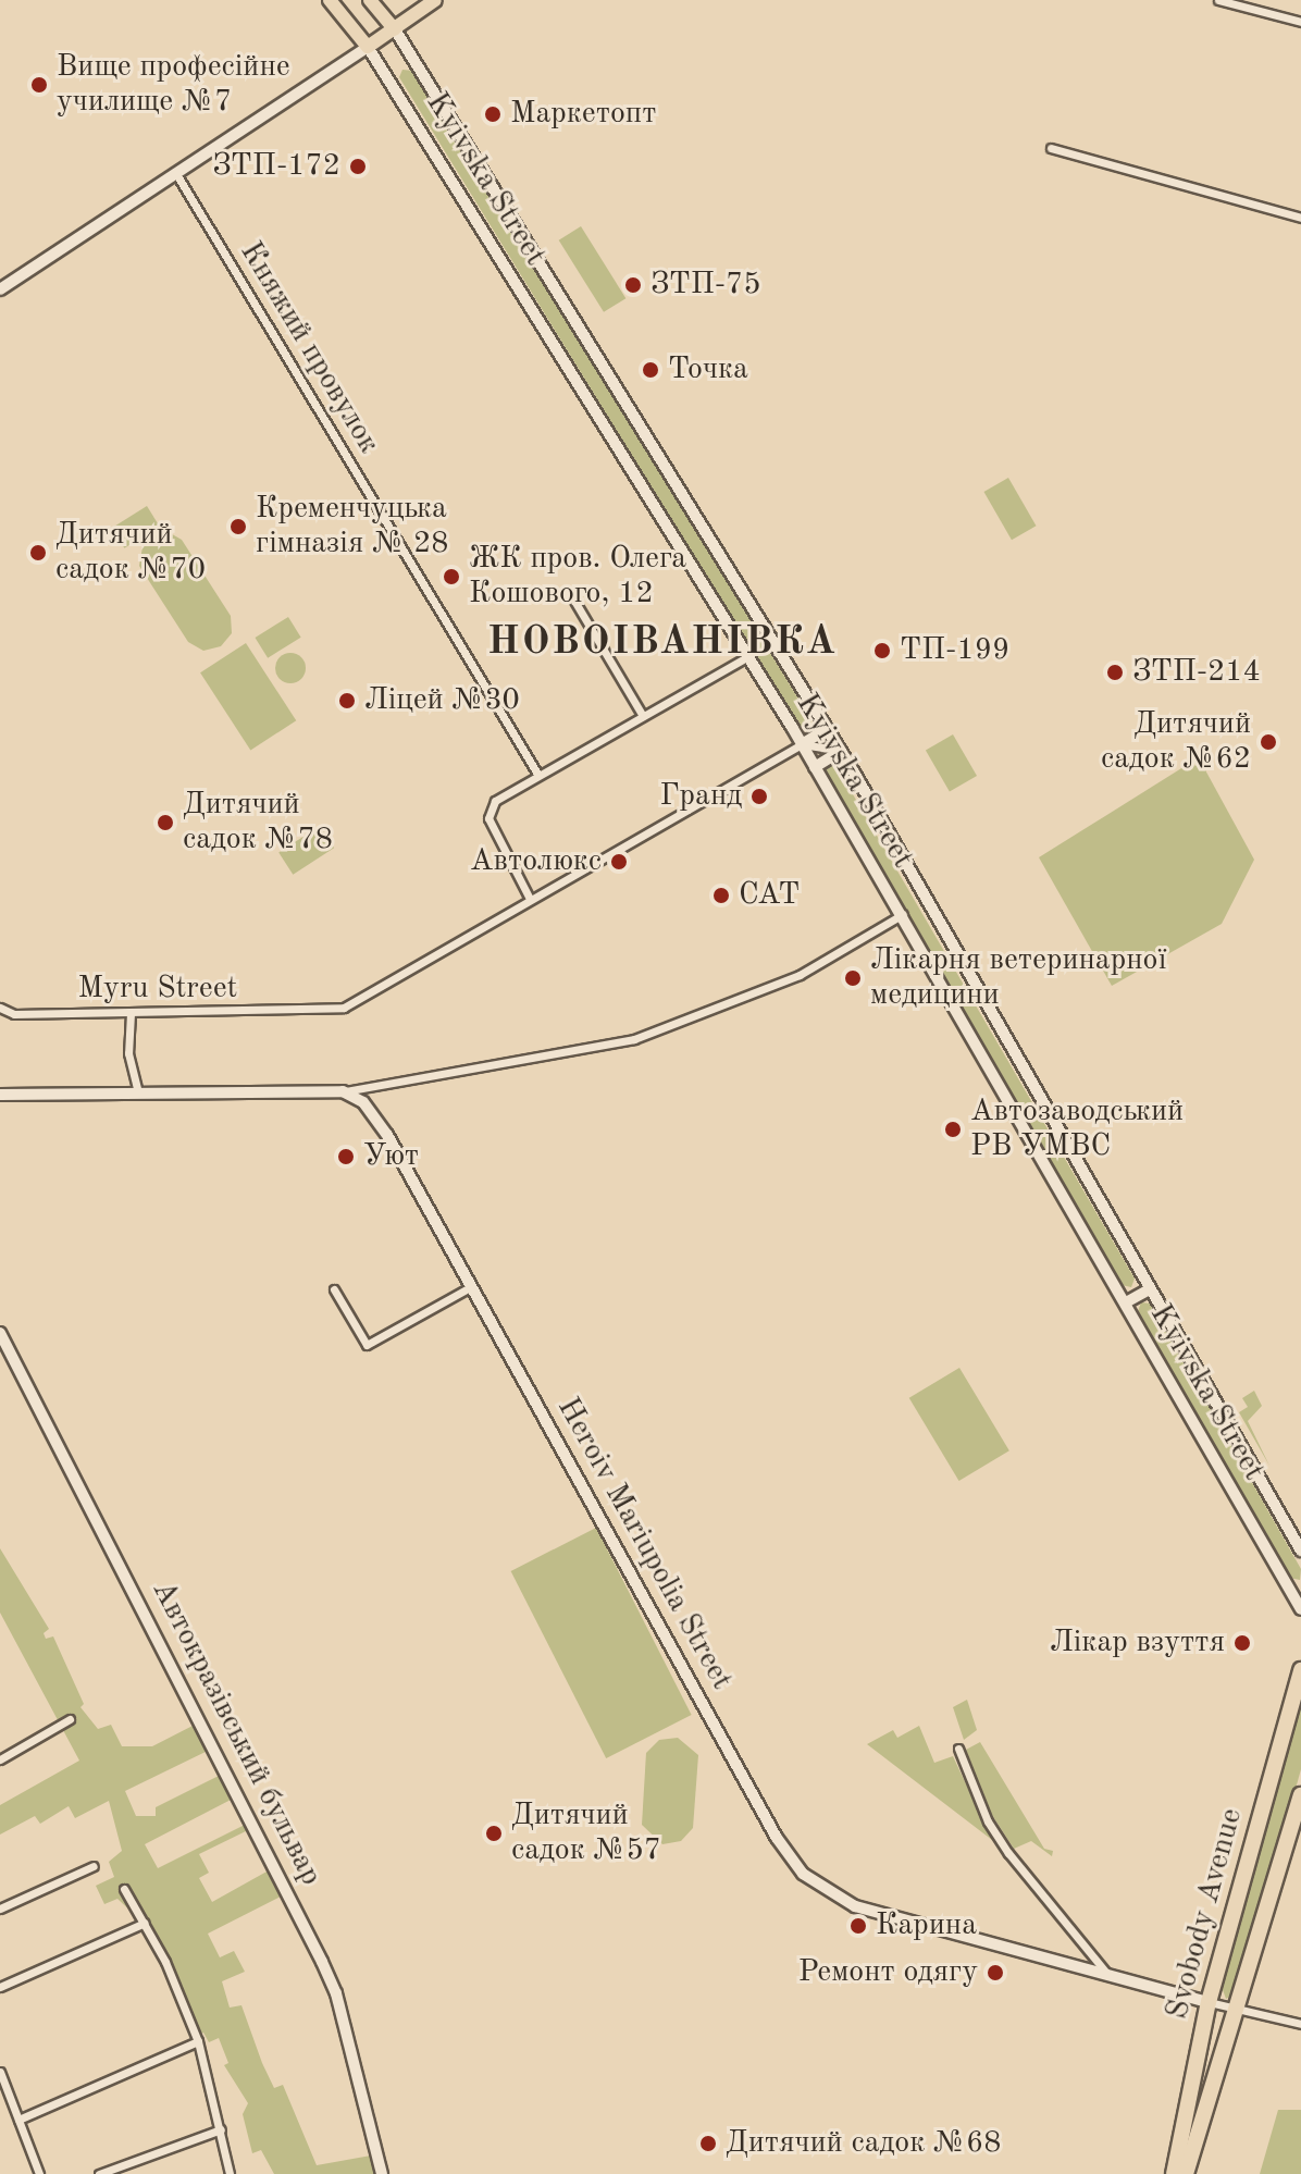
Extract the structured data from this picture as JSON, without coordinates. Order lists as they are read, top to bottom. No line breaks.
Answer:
{"streets":{"highway":["Svobody Avenue"],"main road":["Kyivska Street","Heroiv Mariupolia Street","Автокразівський бульвар"],"street":["Княжий провулок","Myru Street"]},"crossings":[["Kyivska Street","Myru Street"],["Heroiv Mariupolia Street","Svobody Avenue"]],"districts":["НОВОІВАНІВКА"],"places":["Вище професійне училище №7","Маркетопт","ЗТП-172","ЗТП-75","Точка","Кременчуцька гімназія № 28","Дитячий садок №70","ЖК пров. Олега Кошового, 12","ТП-199","ЗТП-214","Ліцей №30","Дитячий садок №62","Гранд","Дитячий садок №78","Автолюкс","САТ","Лікарня ветеринарної медицини","Автозаводський РВ УМВС","Уют","Лікар взуття","Дитячий садок №57","Карина","Ремонт одягу","Дитячий садок №68"]}
